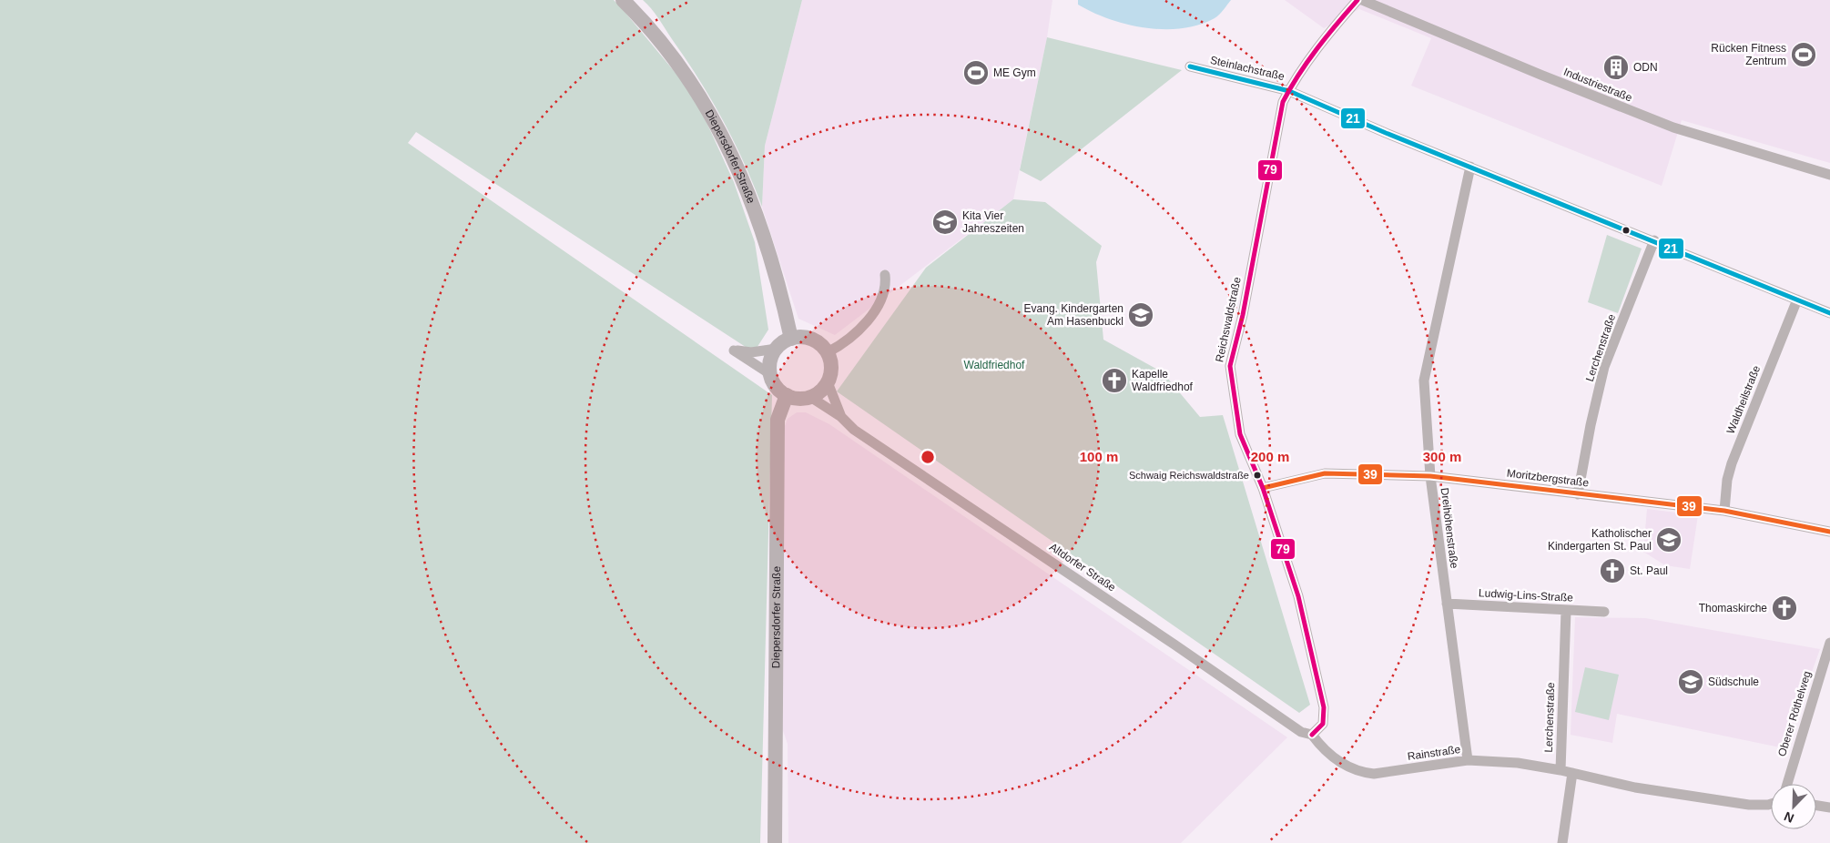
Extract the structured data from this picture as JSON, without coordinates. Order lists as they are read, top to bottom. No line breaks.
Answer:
{"streets":{"street":["Steinlachstraße","Industriestraße","Diepersdorfer Straße","Reichswaldstraße","Lerchenstraße","Waldheilstraße","Moritzbergstraße","Dreihöhenstraße","Altdorfer Straße","Ludwig-Lins-Straße","Oberer Röthelweg","Rainstraße"]},"crossings":[["Steinlachstraße","Reichswaldstraße"],["Steinlachstraße","Lerchenstraße"],["Steinlachstraße","Waldheilstraße"],["Steinlachstraße","Dreihöhenstraße"],["Diepersdorfer Straße","Altdorfer Straße"],["Reichswaldstraße","Moritzbergstraße"],["Reichswaldstraße","Altdorfer Straße"],["Reichswaldstraße","Rainstraße"],["Lerchenstraße","Moritzbergstraße"],["Lerchenstraße","Ludwig-Lins-Straße"],["Lerchenstraße","Rainstraße"],["Waldheilstraße","Moritzbergstraße"],["Moritzbergstraße","Dreihöhenstraße"],["Dreihöhenstraße","Ludwig-Lins-Straße"],["Dreihöhenstraße","Rainstraße"],["Altdorfer Straße","Rainstraße"]],"parks":["Waldfriedhof"],"places":{"sports":["Rücken Fitness Zentrum","ME Gym"],"building":["ODN"],"school or university":["Kita Vier Jahreszeiten","Evang. Kindergarten Am Hasenbuckl","Katholischer Kindergarten St. Paul","Südschule"],"church":["Kapelle Waldfriedhof","St. Paul","Thomaskirche"],"other":["Schwaig Reichswaldstraße"]},"lines":["transit line 79","transit line 21","transit line 39"],"north":"bottom left","rings":["100 m","200 m","300 m"]}
